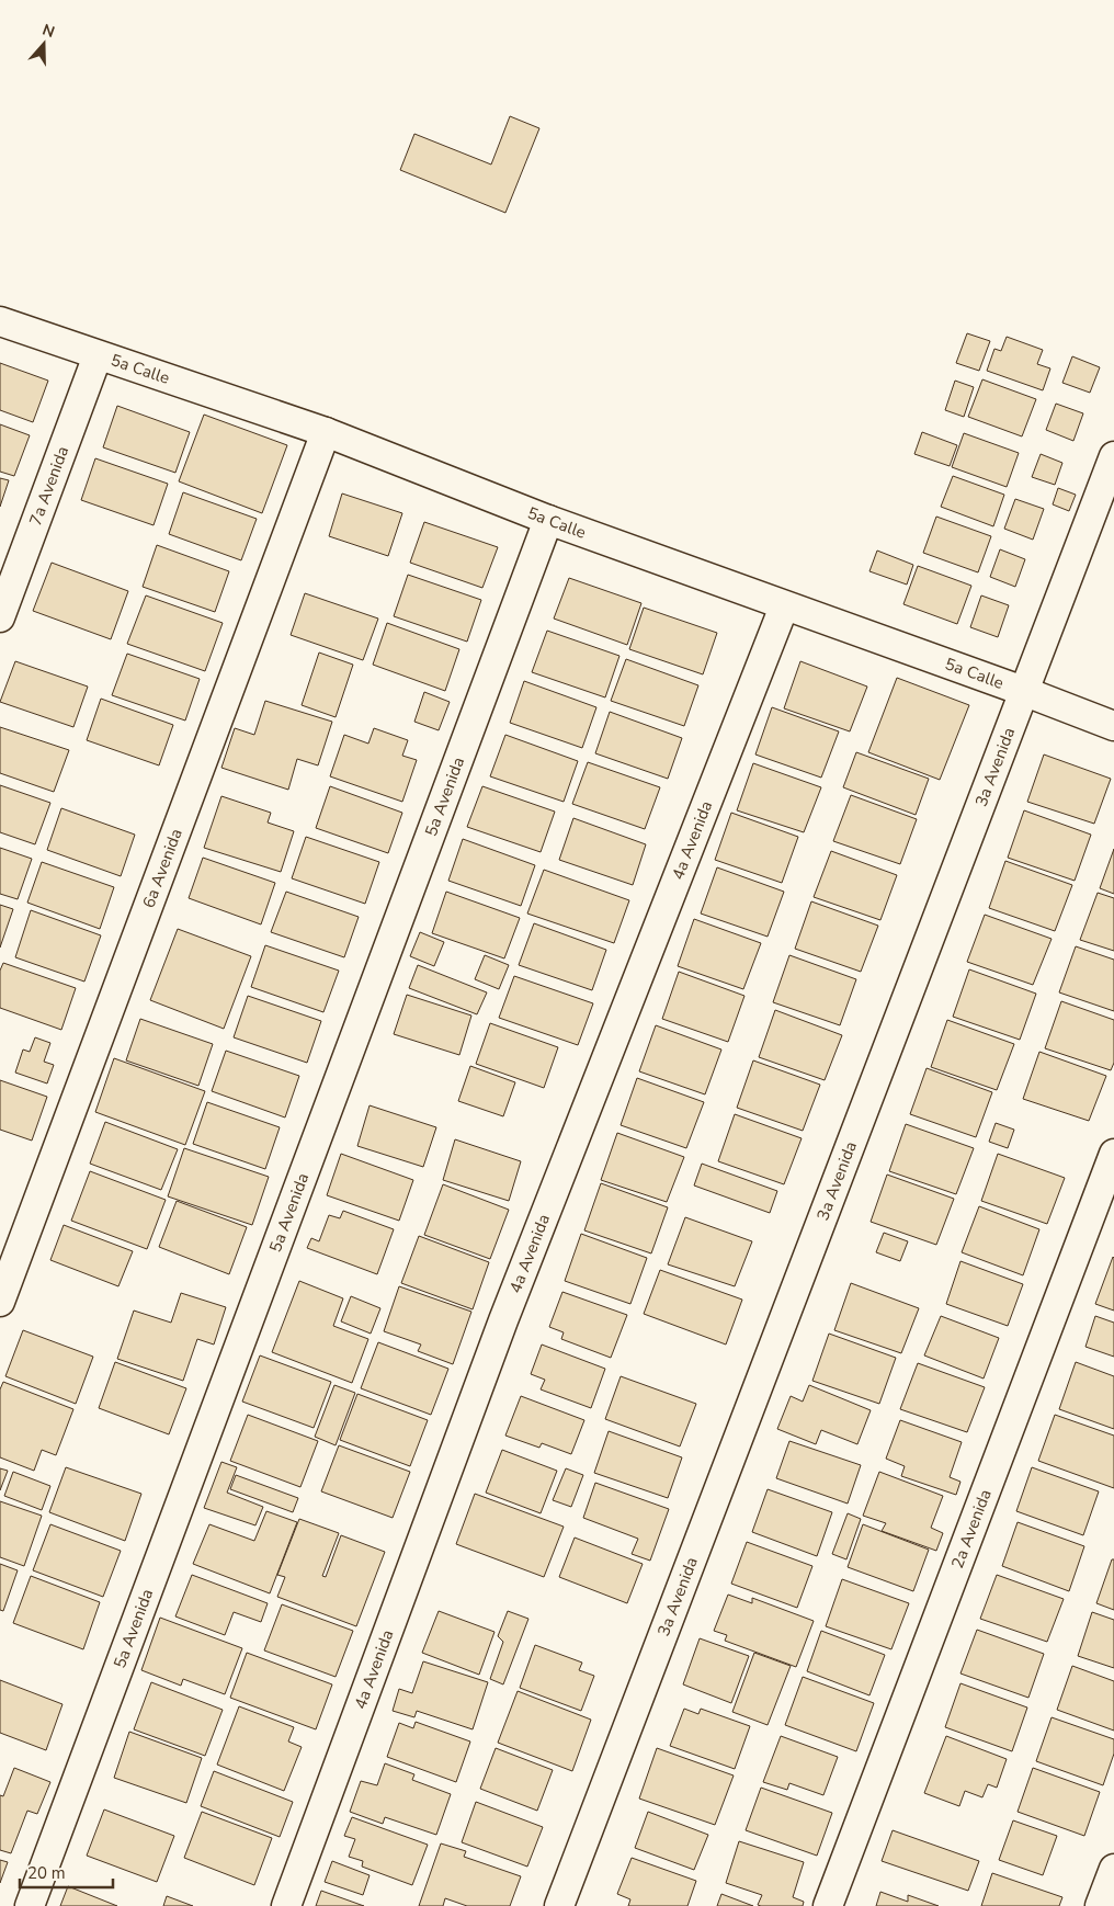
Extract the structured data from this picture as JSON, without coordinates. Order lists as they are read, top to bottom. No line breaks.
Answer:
{"streets":{"street":["5a Calle","7a Avenida","3a Avenida","5a Avenida","4a Avenida","6a Avenida","2a Avenida"]},"crossings":[["5a Calle","7a Avenida"],["5a Calle","3a Avenida"],["5a Calle","5a Avenida"],["5a Calle","4a Avenida"],["5a Calle","6a Avenida"]],"scale_bar":"20 m","north":"top"}
